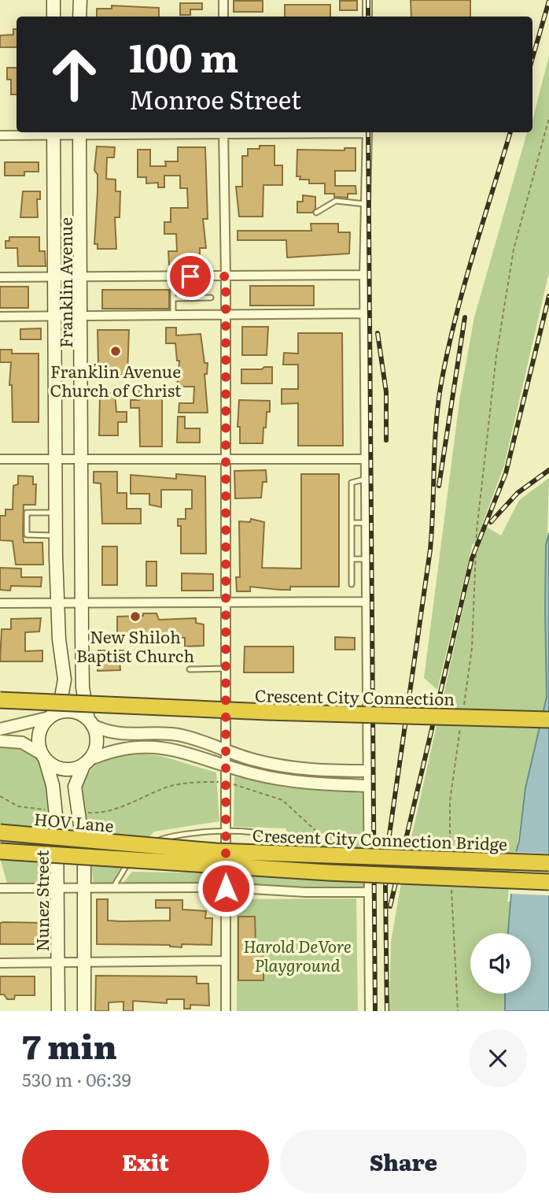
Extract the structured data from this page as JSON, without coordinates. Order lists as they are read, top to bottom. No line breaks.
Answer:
{"streets":{"highway":["Crescent City Connection","HOV Lane","Crescent City Connection Bridge"],"main road":["Franklin Avenue","Nunez Street"]},"crossings":[["Franklin Avenue","Nunez Street"],["HOV Lane","Crescent City Connection Bridge"]],"parks":["Harold DeVore Playground"],"places":["Franklin Avenue Church of Christ","New Shiloh Baptist Church"],"page":{"turn":["100 m","Monroe Street"],"heading":["7 min","530 m · 06:39"],"buttons":["Exit","Share"]}}
